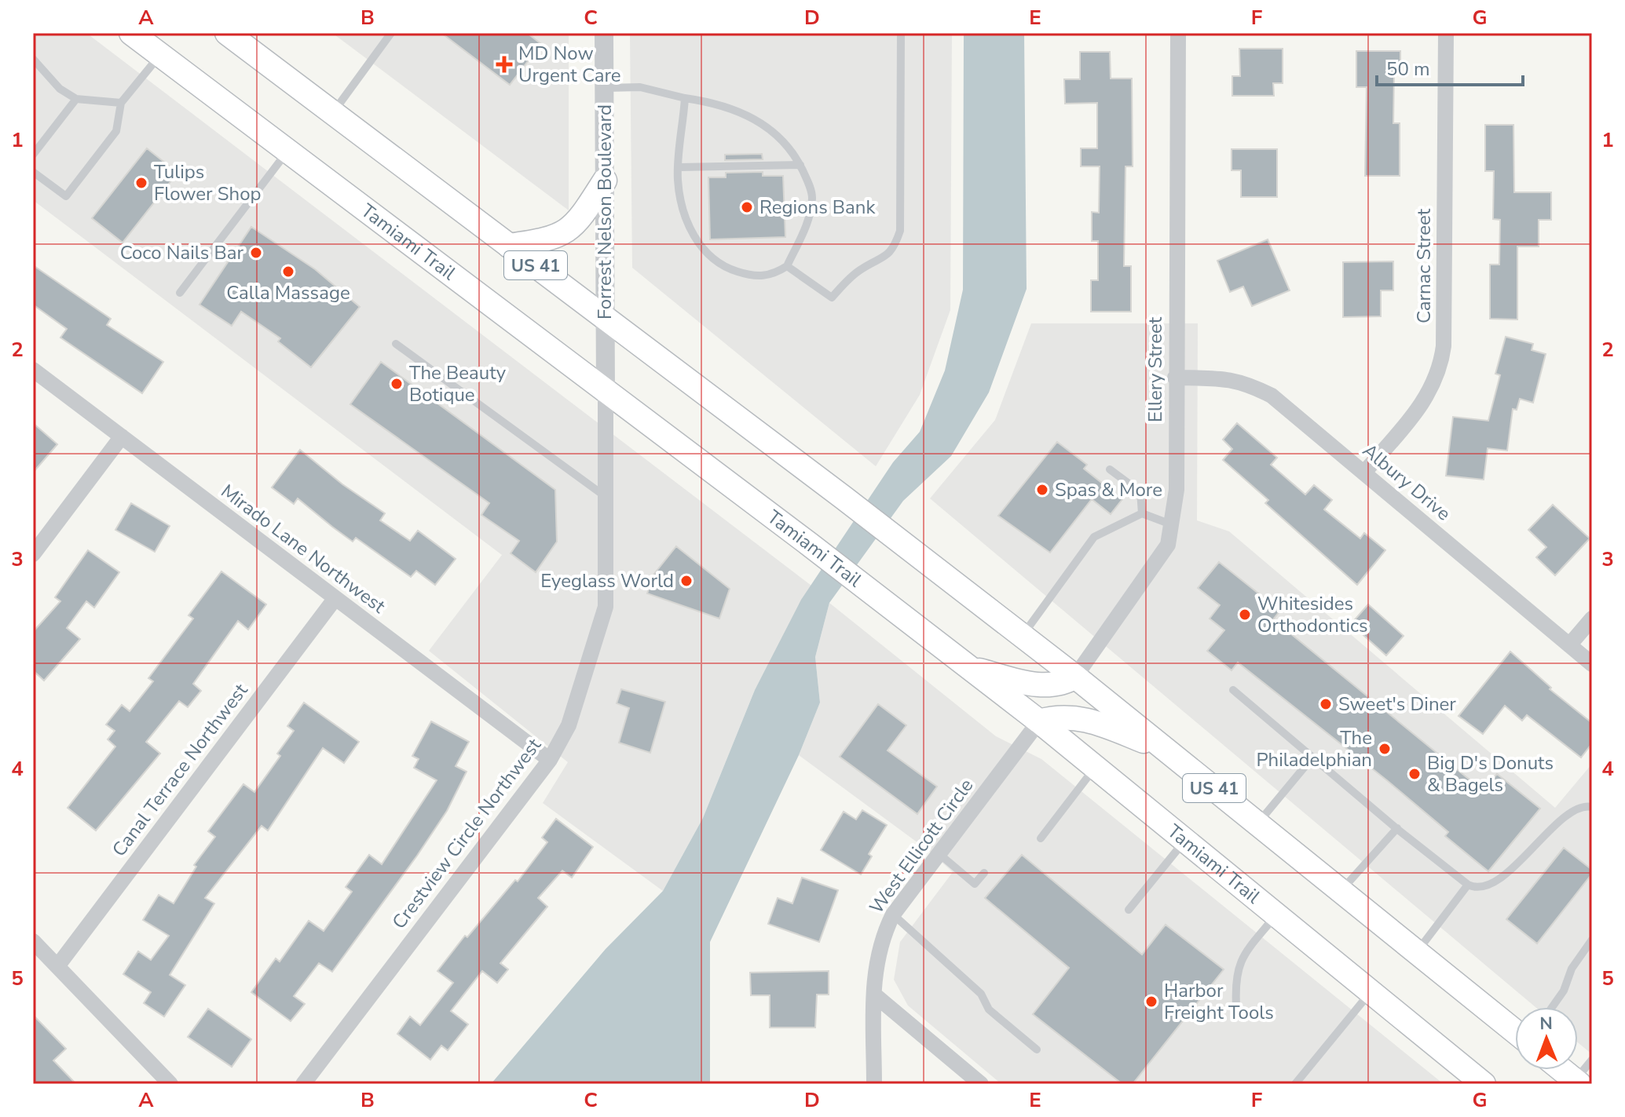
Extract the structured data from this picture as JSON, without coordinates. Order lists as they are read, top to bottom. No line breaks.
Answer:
{"streets":{"main road":["Tamiami Trail","US 41"],"street":["Forrest Nelson Boulevard","Carnac Street","Ellery Street","Albury Drive","Mirado Lane Northwest","Canal Terrace Northwest","Crestview Circle Northwest","West Ellicott Circle"]},"crossings":[["Forrest Nelson Boulevard","Tamiami Trail"],["Forrest Nelson Boulevard","US 41"],["Forrest Nelson Boulevard","Crestview Circle Northwest"],["Tamiami Trail","Crestview Circle Northwest"],["Tamiami Trail","West Ellicott Circle"],["US 41","Ellery Street"],["Carnac Street","Albury Drive"],["Ellery Street","Albury Drive"],["Mirado Lane Northwest","Canal Terrace Northwest"],["Mirado Lane Northwest","Crestview Circle Northwest"]],"places":{"health":["MD Now Urgent Care"],"other":["Tulips Flower Shop","Regions Bank","Coco Nails Bar","Calla Massage","The Beauty Botique","Spas & More","Eyeglass World","Whitesides Orthodontics","Sweet's Diner","The Philadelphian","Big D's Donuts & Bagels","Harbor Freight Tools"]},"scale_bar":"50 m","north":"top","grid":{"columns":["A","B","C","D","E","F","G"],"rows":["1","2","3","4","5"]}}
